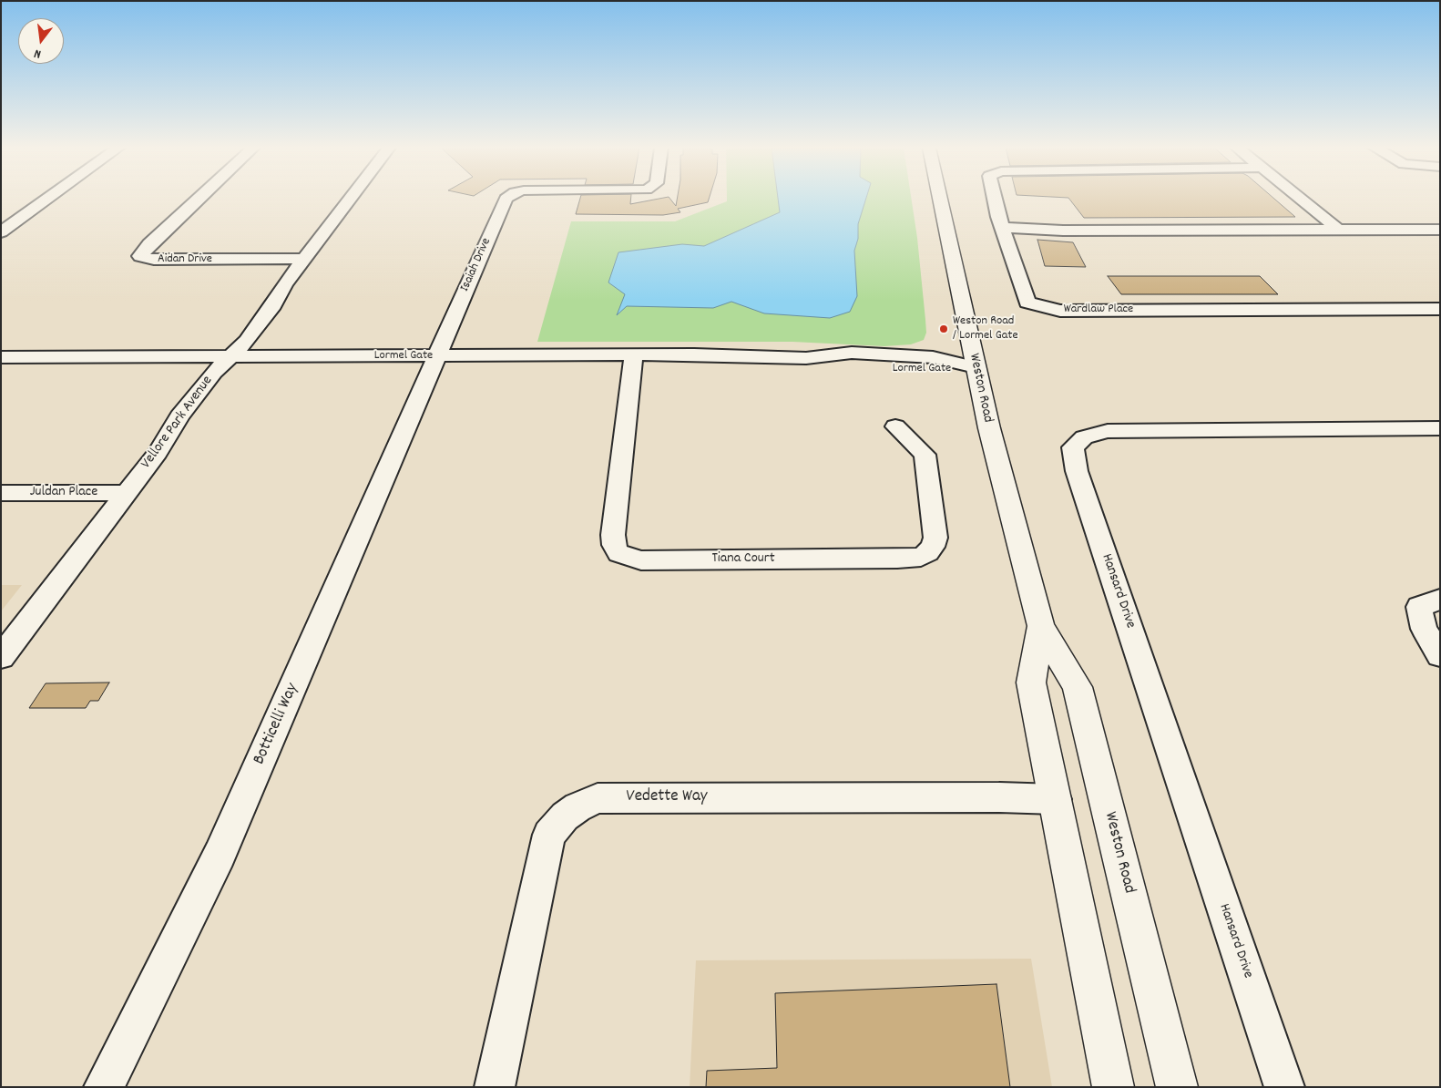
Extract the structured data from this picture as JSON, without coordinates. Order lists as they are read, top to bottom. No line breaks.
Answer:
{"streets":{"main road":["Weston Road"],"street":["Aidan Drive","Isaiah Drive","Wardlaw Place","Lormel Gate","Vellore Park Avenue","Juldan Place","Tiana Court","Hansard Drive","Botticelli Way","Vedette Way"]},"crossings":[["Aidan Drive","Vellore Park Avenue"],["Isaiah Drive","Lormel Gate"],["Isaiah Drive","Botticelli Way"],["Lormel Gate","Weston Road"],["Lormel Gate","Vellore Park Avenue"],["Lormel Gate","Tiana Court"],["Lormel Gate","Botticelli Way"],["Weston Road","Vedette Way"],["Vellore Park Avenue","Juldan Place"]],"places":["Weston Road / Lormel Gate"],"north":"bottom"}
